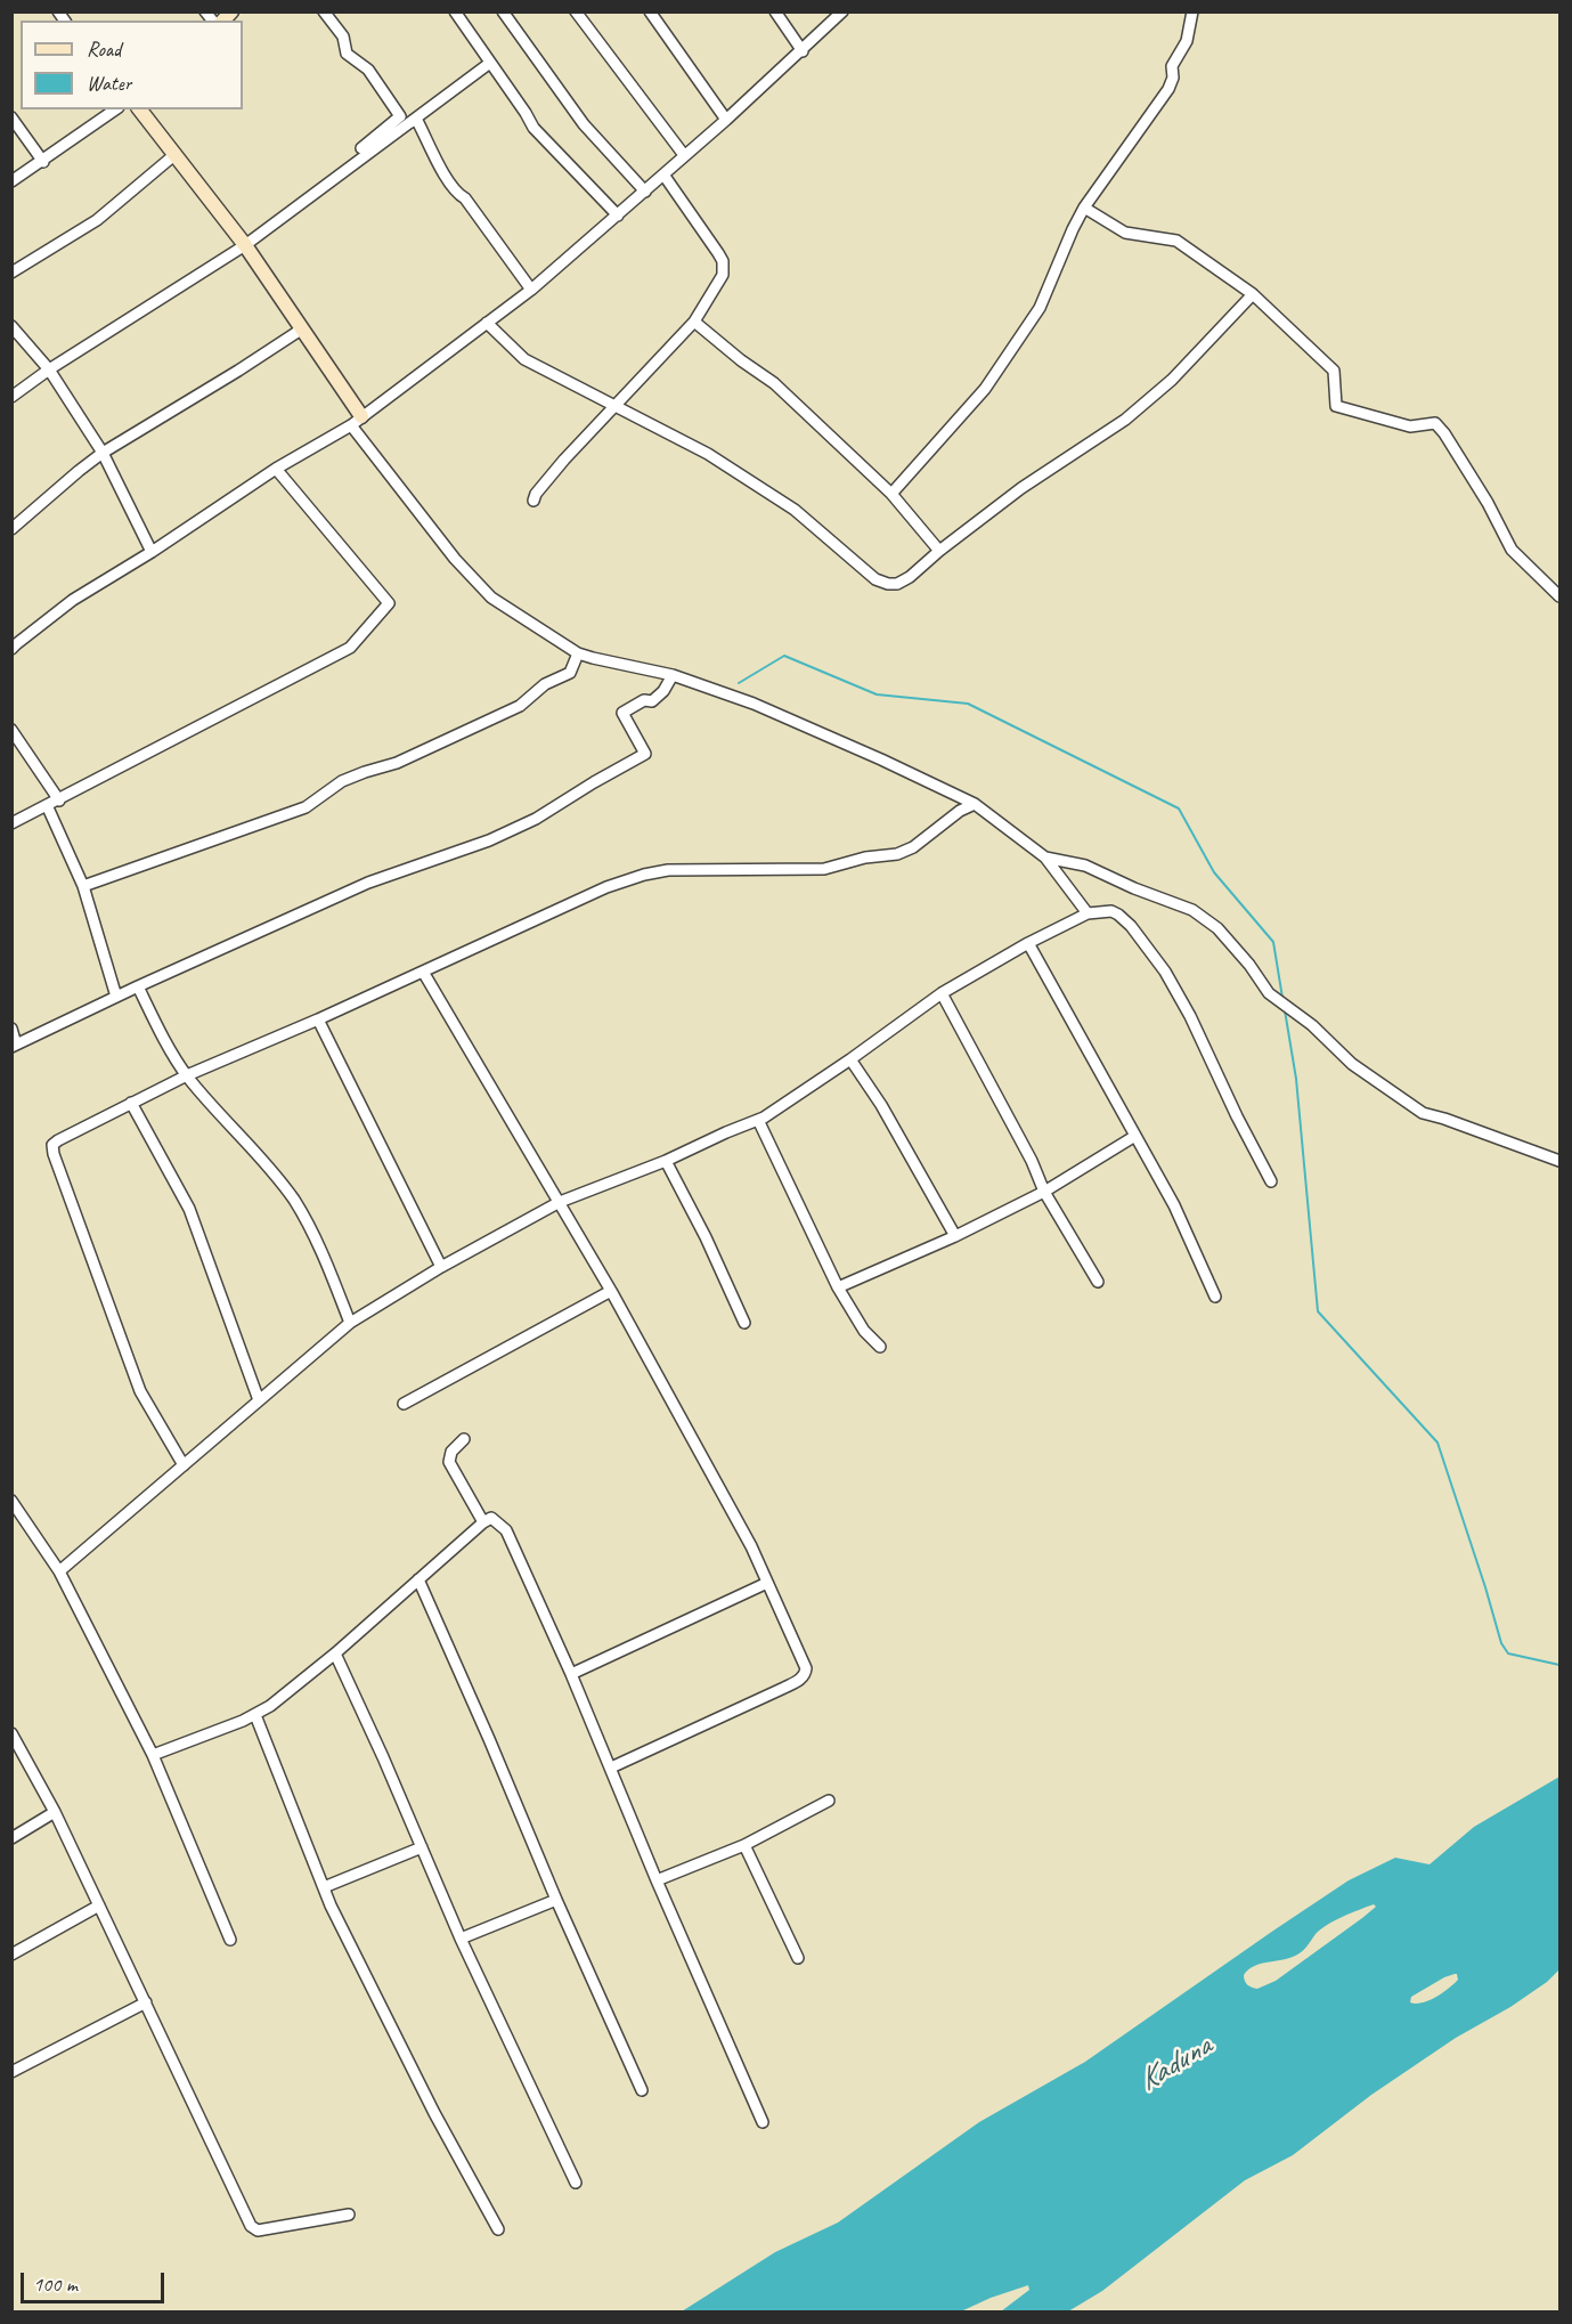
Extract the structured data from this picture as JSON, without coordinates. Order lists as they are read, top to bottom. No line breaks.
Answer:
{"water":["Kaduna"],"legend":["Road","Water"],"scale_bar":"100 m"}
